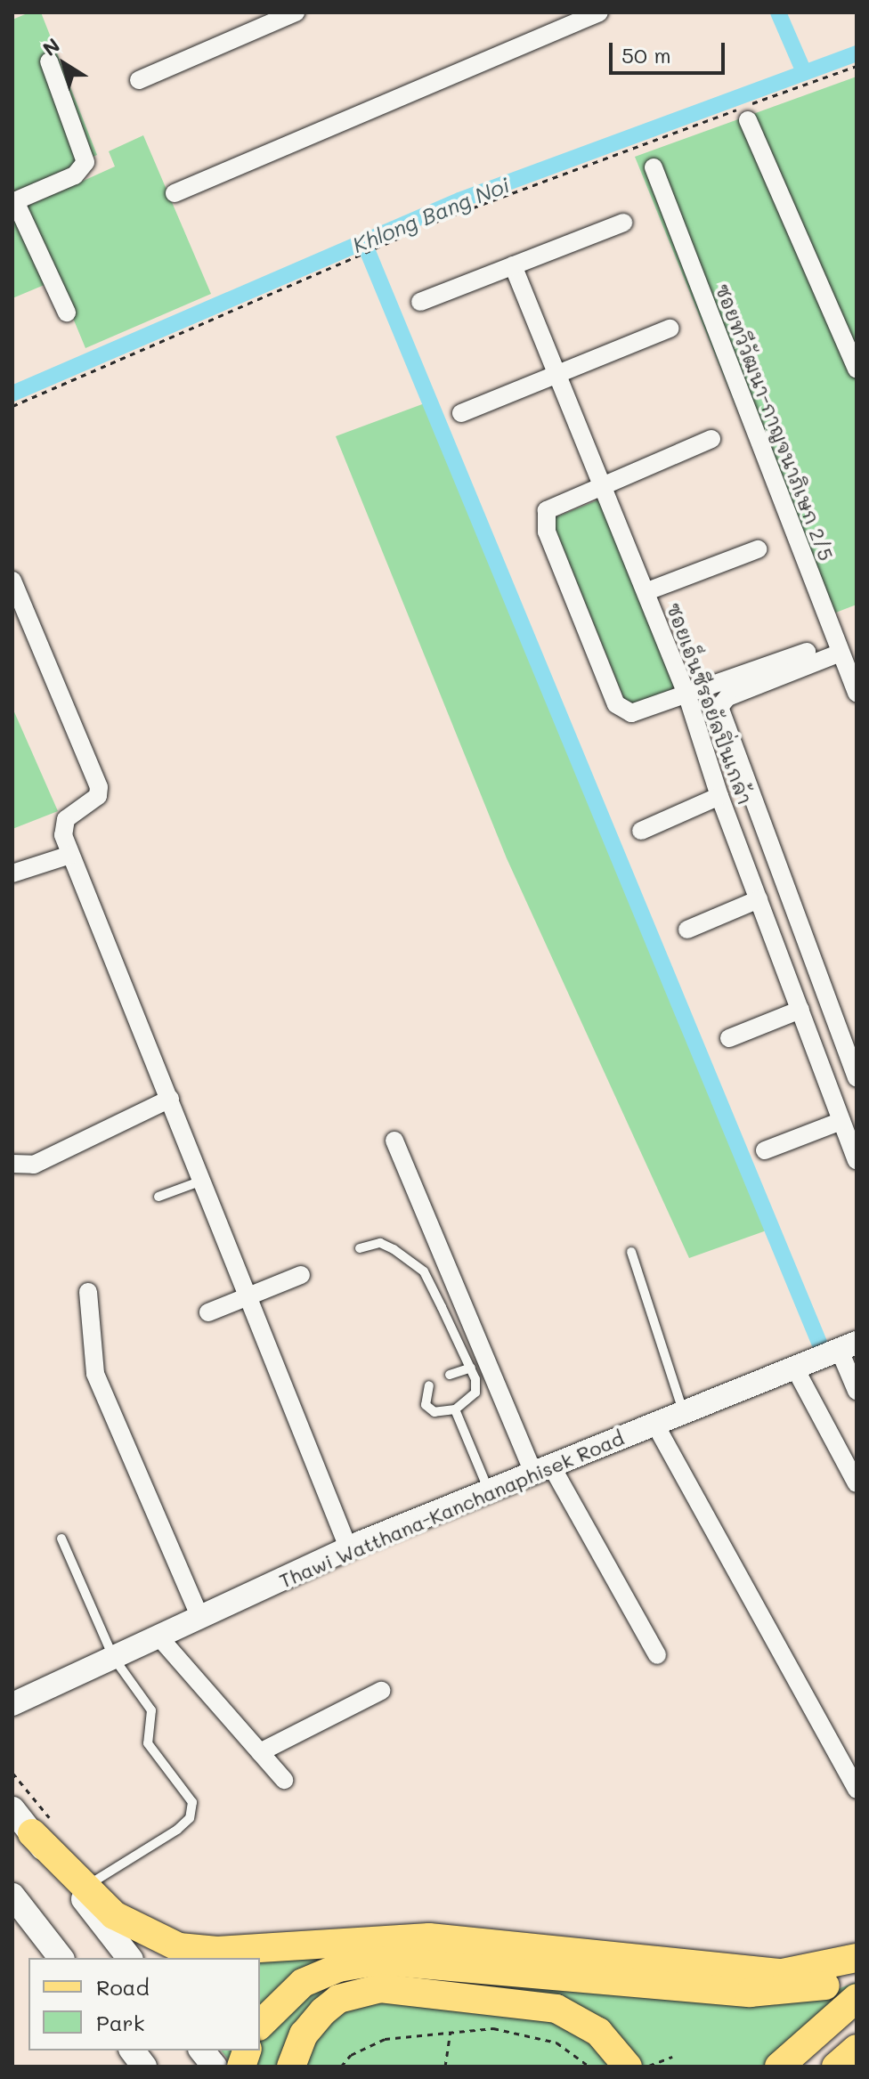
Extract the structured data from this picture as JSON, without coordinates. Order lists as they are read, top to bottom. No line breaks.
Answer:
{"streets":{"street":["ซอยทวีวัฒนา-กาญจนาภิเษก 2/5","ซอยเอ็นซีรอยัลปิ่นเกล้า","Thawi Watthana-Kanchanaphisek Road"]},"water":["Khlong Bang Noi"],"legend":["Road","Park"],"scale_bar":"50 m","north":"top left"}
